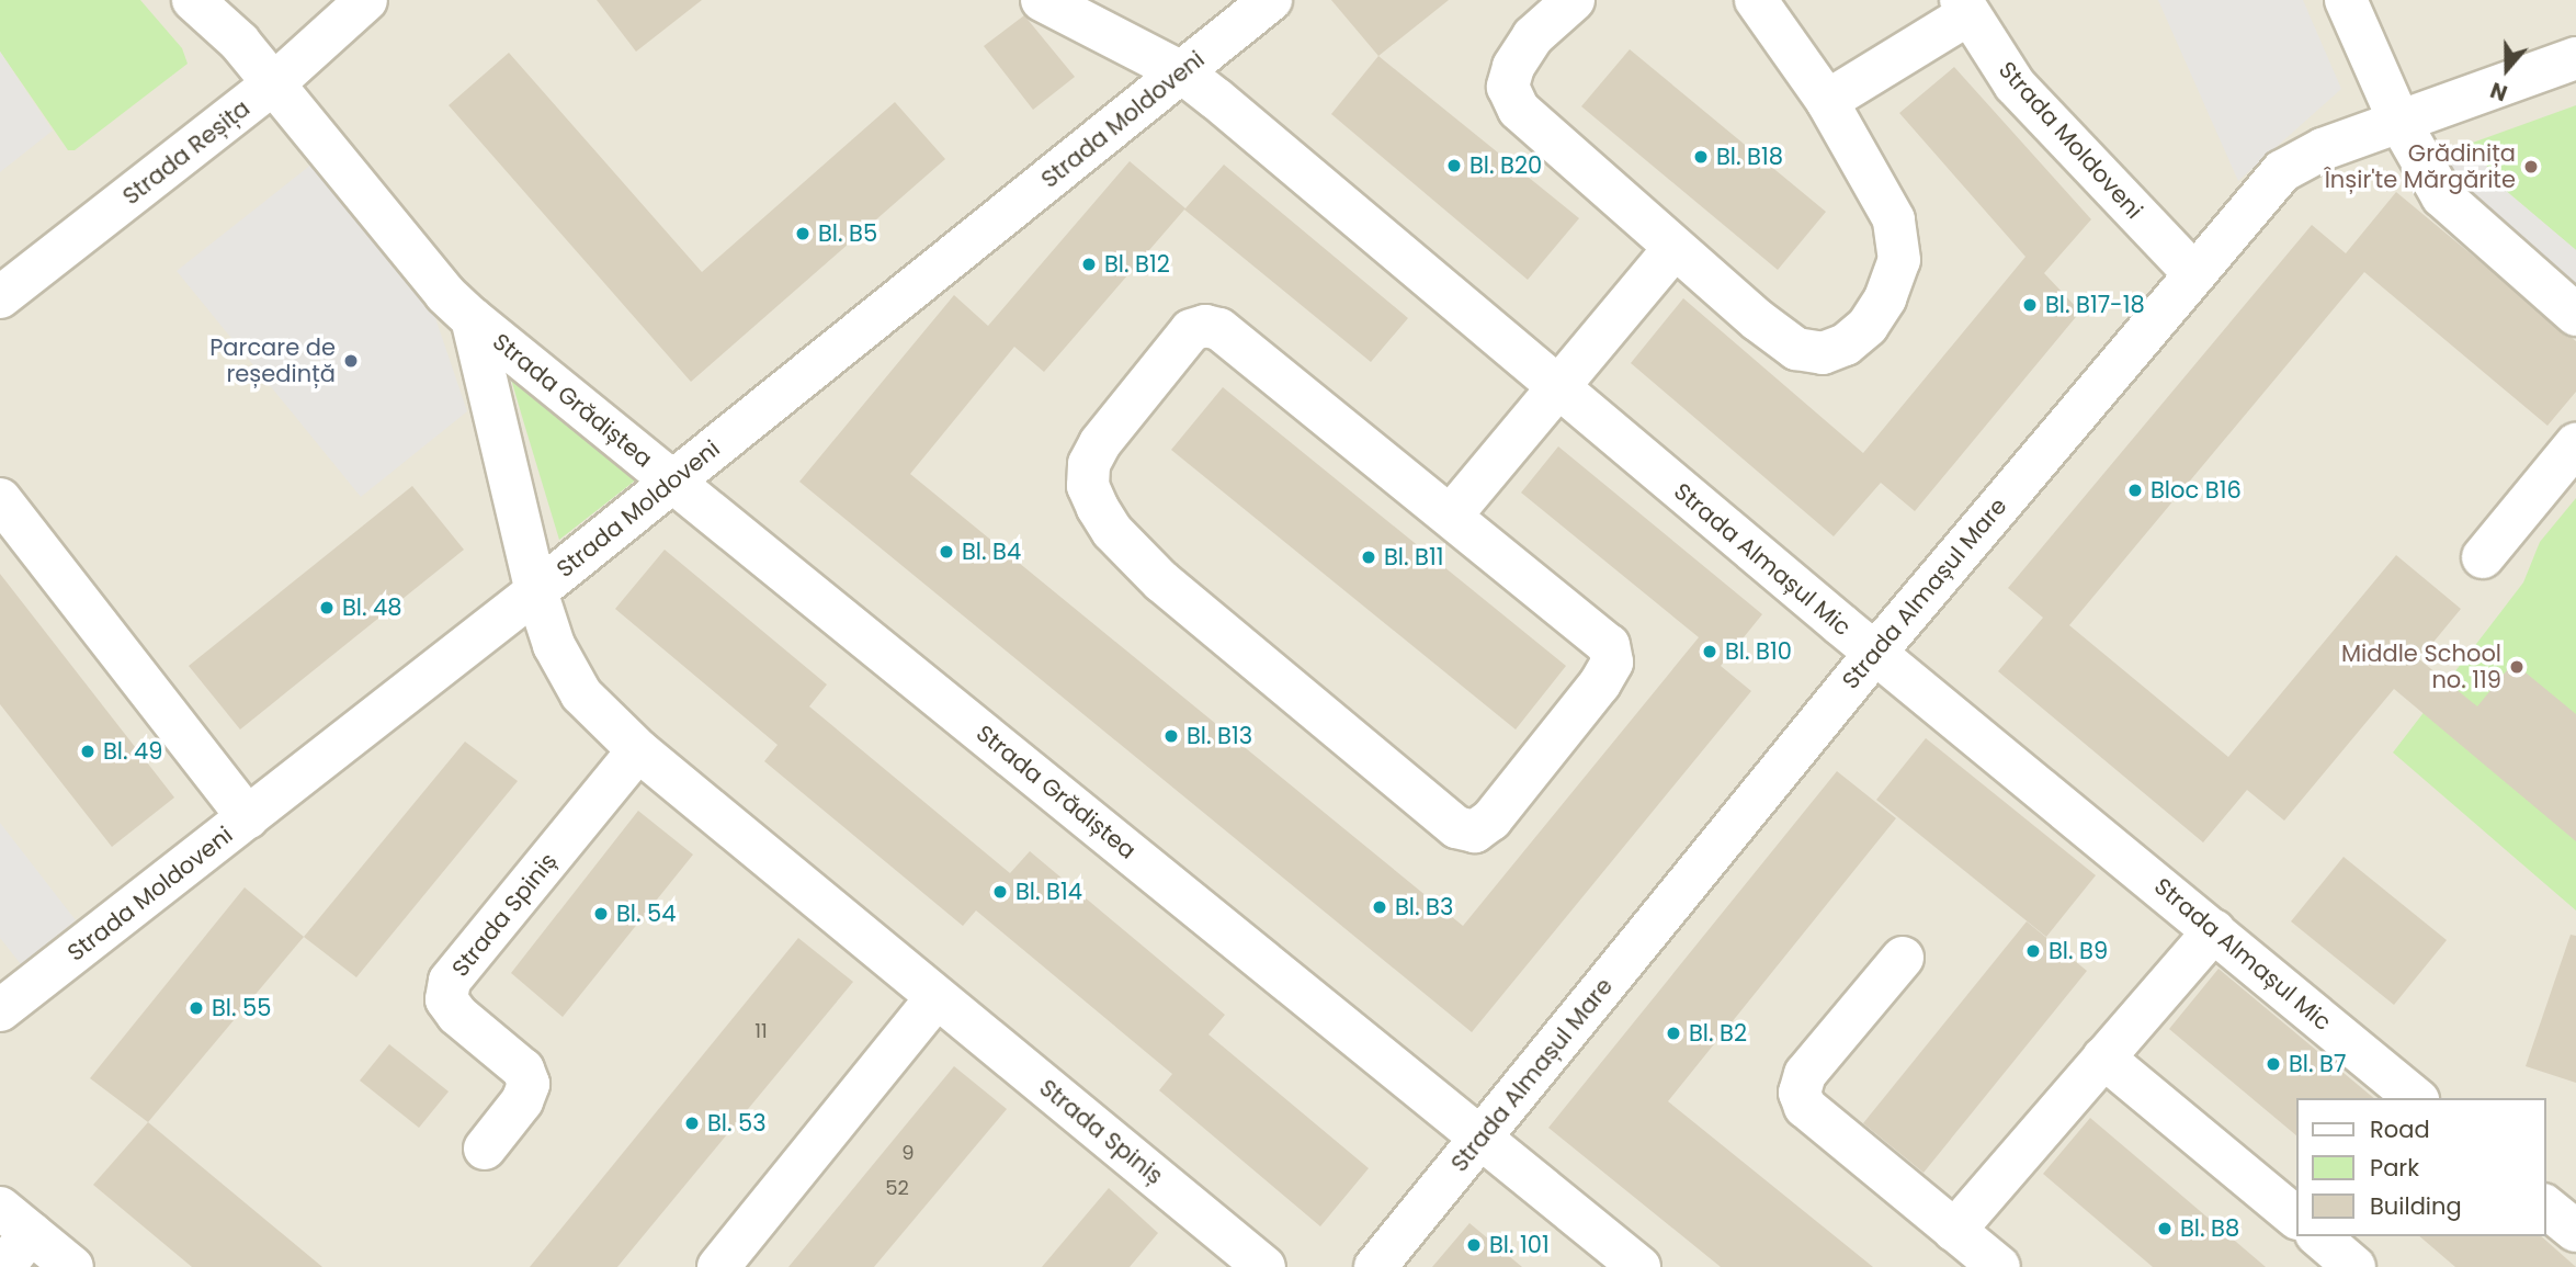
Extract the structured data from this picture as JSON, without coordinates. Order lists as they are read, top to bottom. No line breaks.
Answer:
{"streets":{"street":["Strada Moldoveni","Strada Reșița","Strada Grădiștea","Strada Almașul Mic","Strada Almașul Mare","Strada Spiniș"]},"crossings":[["Strada Moldoveni","Strada Grădiștea"],["Strada Moldoveni","Strada Almașul Mic"],["Strada Moldoveni","Strada Almașul Mare"],["Strada Moldoveni","Strada Spiniș"],["Strada Reșița","Strada Grădiștea"],["Strada Grădiștea","Strada Almașul Mare"],["Strada Grădiștea","Strada Spiniș"],["Strada Almașul Mic","Strada Almașul Mare"]],"places":["Bl. B18","Bl. B20","Grădinița Înșir'te Mărgărite","Bl. B5","Bl. B12","Bl. B17-18","Parcare de reședință","Bloc B16","Bl. B4","Bl. B11","Bl. 48","Bl. B10","Middle School no. 119","Bl. B13","Bl. 49","Bl. B14","Bl. B3","Bl. 54","Bl. B9","Bl. 55","Bl. B2","Bl. B7","Bl. 53","Bl. B8","Bl. 101"],"house_numbers":["11","9","52"],"legend":["Road","Park","Building"],"north":"bottom"}
